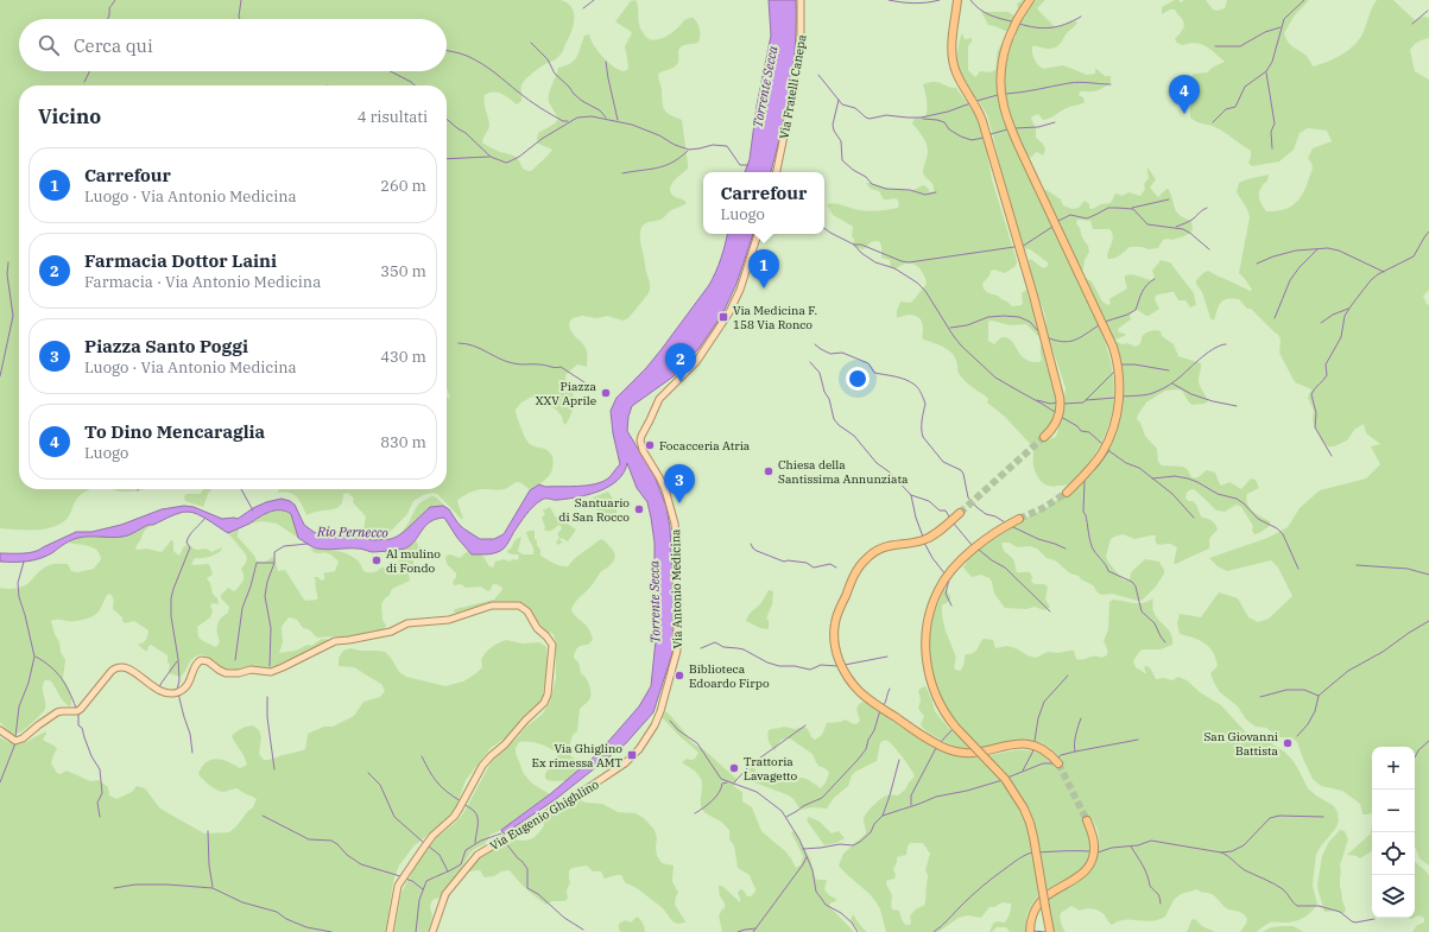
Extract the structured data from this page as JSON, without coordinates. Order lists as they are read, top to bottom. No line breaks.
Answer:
{"streets":{"main road":["Via Fratelli Canepa","Via Antonio Medicina","Via Eugenio Ghighlino"]},"crossings":[["Via Antonio Medicina","Via Eugenio Ghighlino"]],"water":["Torrente Secca","Rio Pernecco"],"places":{"transit":["Via Medicina F. 158 Via Ronco","Via Ghiglino Ex rimessa AMT"],"other":["Piazza XXV Aprile","Focacceria Atria","Chiesa della Santissima Annunziata","Santuario di San Rocco","Al mulino di Fondo","Biblioteca Edoardo Firpo","San Giovanni Battista","Trattoria Lavagetto"]},"page":{"search":"Cerca qui","pins":["4","1","2","3"],"heading":["Vicino","4 risultati"],"list":[{"mark":"1","name":"Carrefour","note":"Luogo · Via Antonio Medicina","value":"260 m"},{"mark":"2","name":"Farmacia Dottor Laini","note":"Farmacia · Via Antonio Medicina","value":"350 m"},{"mark":"3","name":"Piazza Santo Poggi","note":"Luogo · Via Antonio Medicina","value":"430 m"},{"mark":"4","name":"To Dino Mencaraglia","note":"Luogo","value":"830 m"}],"popup":["Carrefour","Luogo"],"map_buttons":["+","−"]}}
